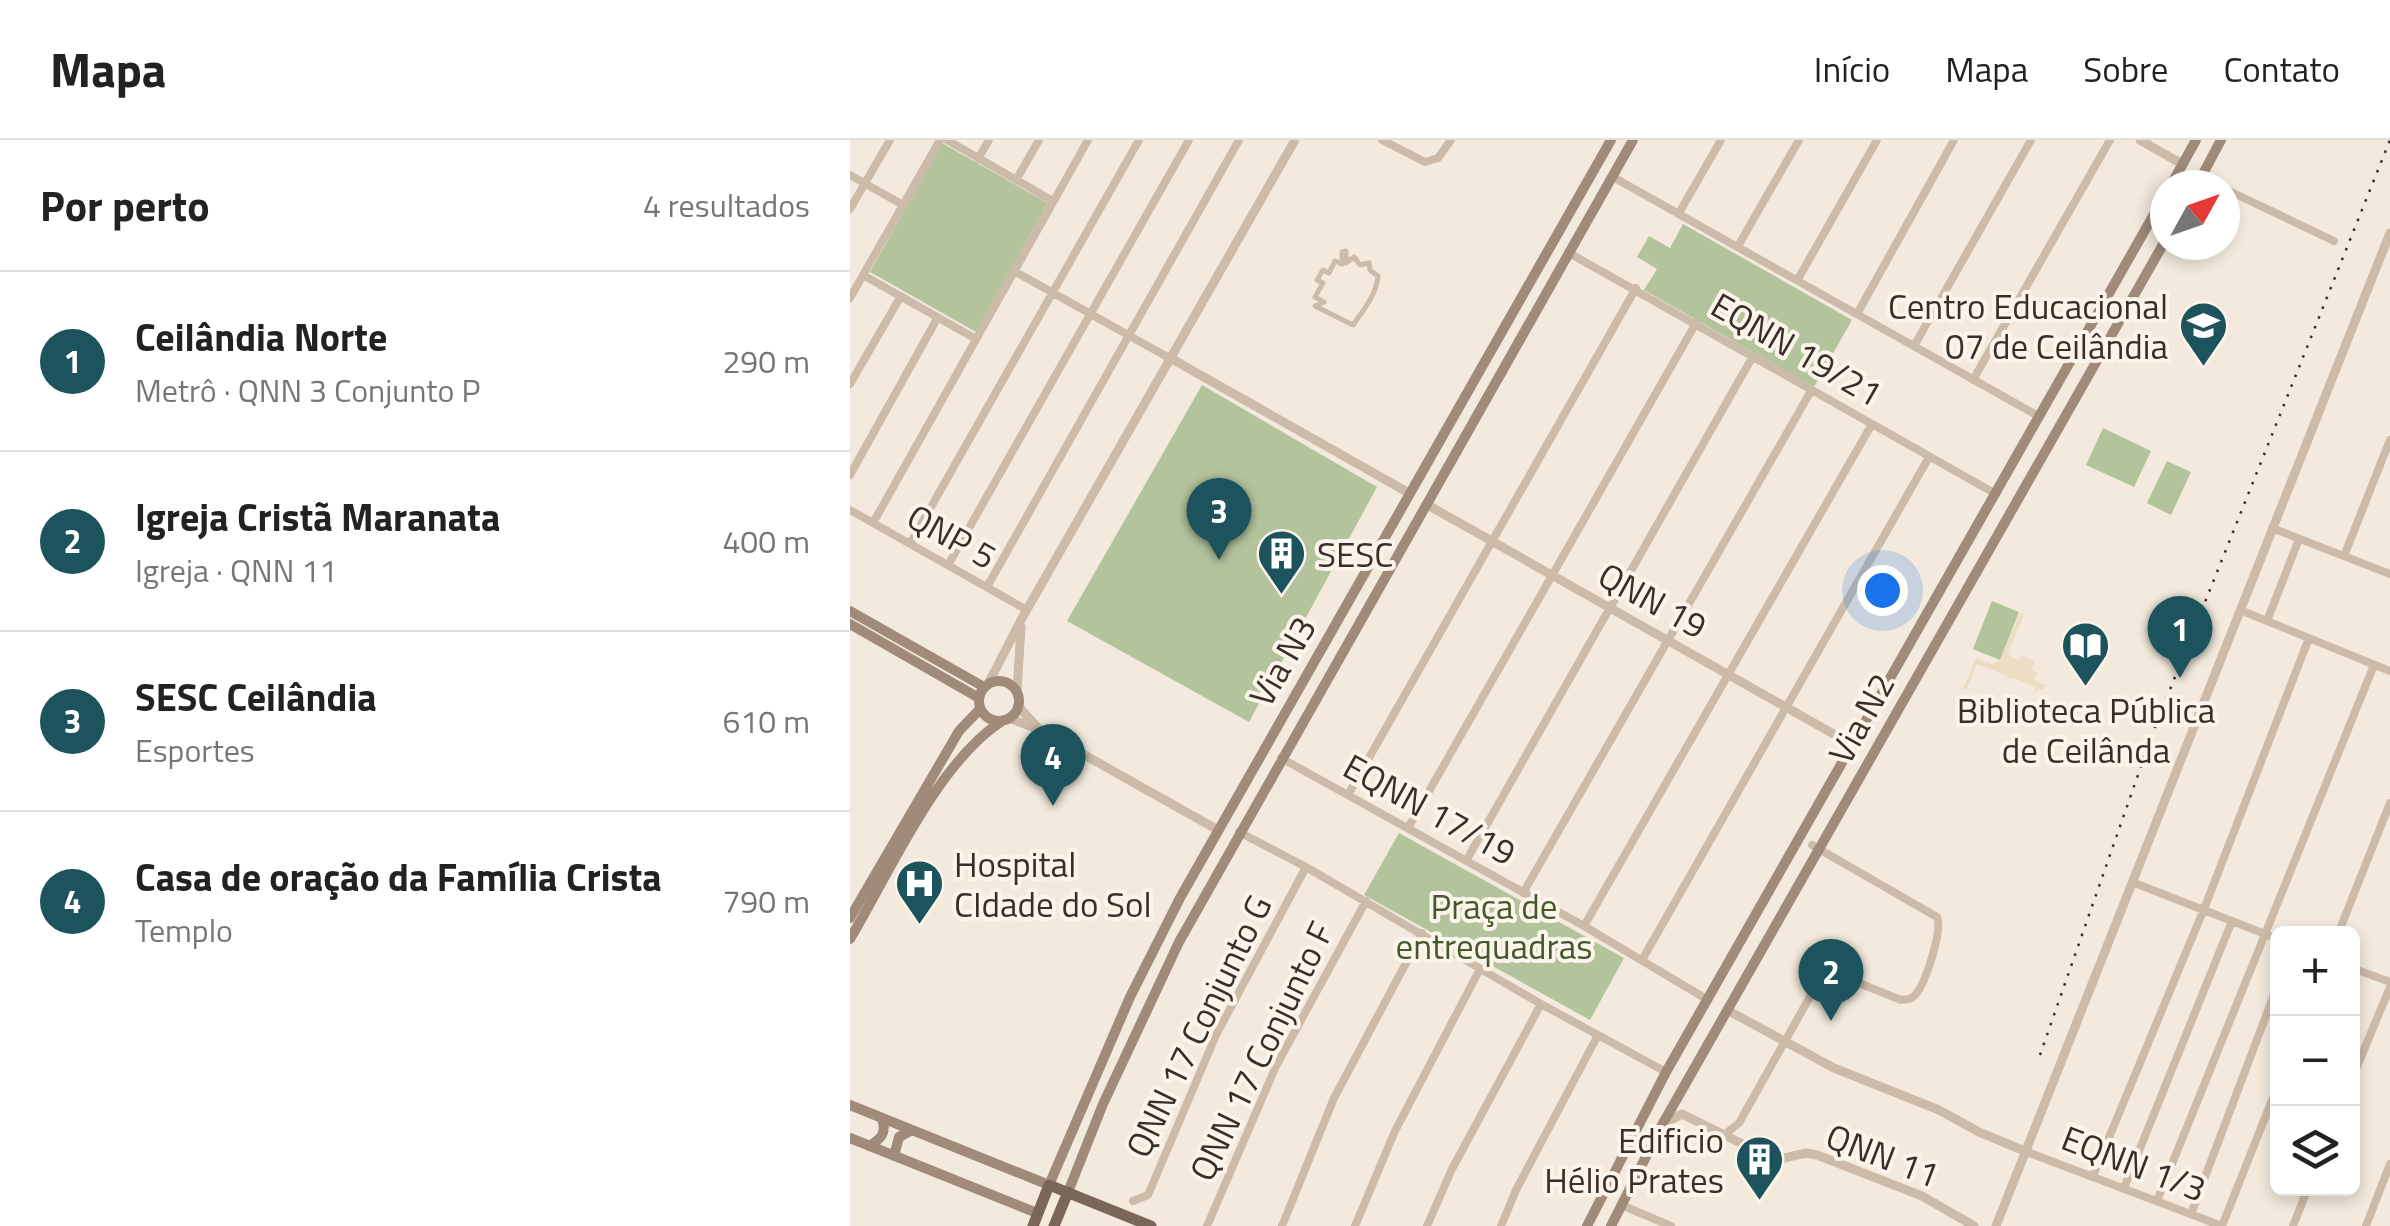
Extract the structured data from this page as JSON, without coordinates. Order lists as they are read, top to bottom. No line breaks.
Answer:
{"streets":{"main road":["Via N3","Via N2"],"street":["EQNN 19/21","QNP 5","QNN 19","EQNN 17/19","QNN 17 Conjunto G","QNN 17 Conjunto F","QNN 11","EQNN 1/3"]},"crossings":[["QNN 19","Via N3"],["Via N3","EQNN 17/19"]],"parks":["Praça de entrequadras"],"places":{"school or university":["Centro Educacional 07 de Ceilândia"],"building":["SESC","Edificio Hélio Prates"],"library":["Biblioteca Pública de Ceilânda"],"hospital":["Hospital CIdade do Sol"]},"north":"top right","page":{"header":"Mapa","nav":["Início","Mapa","Sobre","Contato"],"heading":["Por perto","4 resultados"],"list":[{"mark":"1","name":"Ceilândia Norte","note":"Metrô · QNN 3 Conjunto P","value":"290 m"},{"mark":"2","name":"Igreja Cristã Maranata","note":"Igreja · QNN 11","value":"400 m"},{"mark":"3","name":"SESC Ceilândia","note":"Esportes","value":"610 m"},{"mark":"4","name":"Casa de oração da Família Crista","note":"Templo","value":"790 m"}],"pins":["3","1","4","2"],"map_buttons":["+","−"]}}
